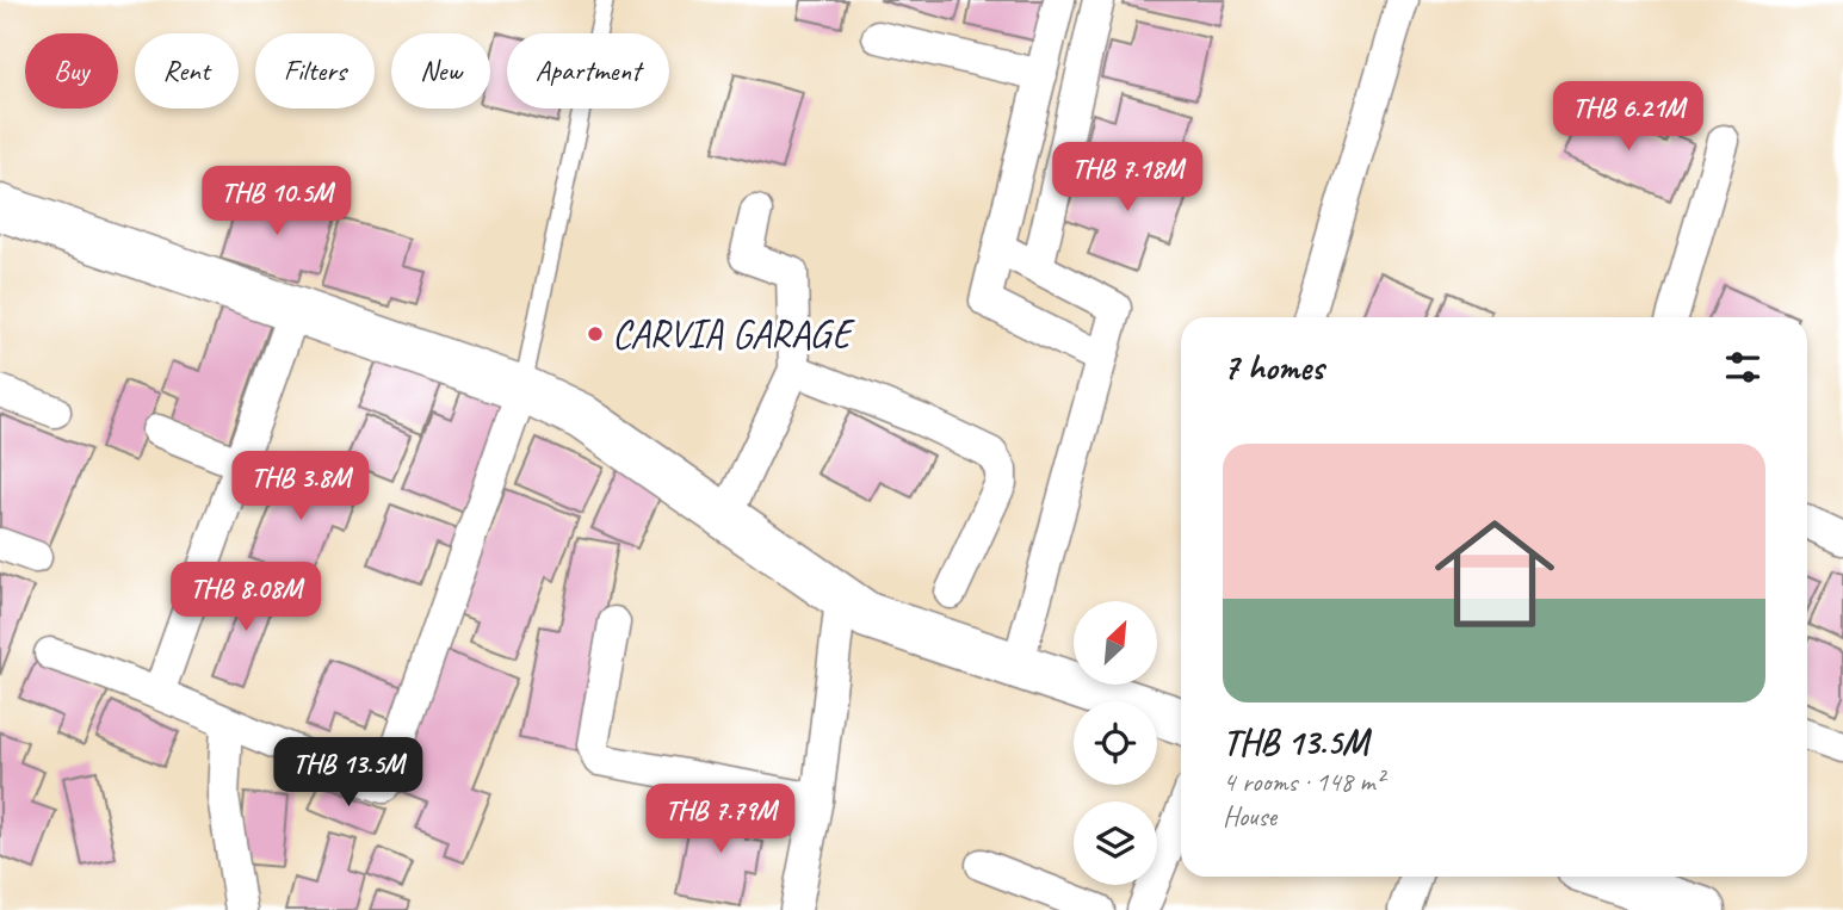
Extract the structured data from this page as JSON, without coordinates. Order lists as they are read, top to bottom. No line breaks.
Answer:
{"places":["CARVIA GARAGE"],"north":"top right","page":{"chip":["Buy","Rent","Filters","New","Apartment"],"price":["THB 6.21M","THB 7.18M","THB 10.5M","THB 3.8M","THB 8.08M","THB 13.5M","THB 7.79M"],"heading":"7 homes","list":[{"name":"THB 13.5M","note":"4 rooms · 148 m² · House"}]}}
